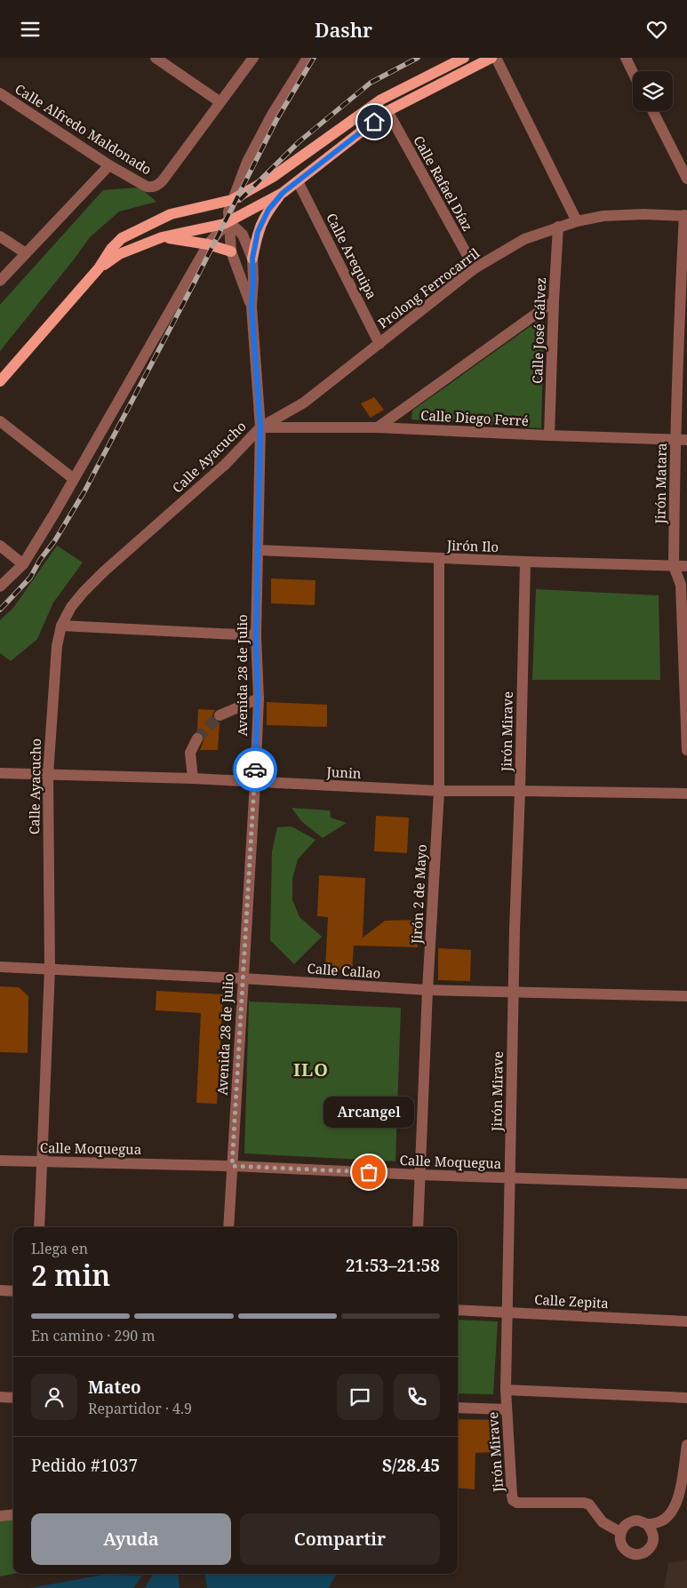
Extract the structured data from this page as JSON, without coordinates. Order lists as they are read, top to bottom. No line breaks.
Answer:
{"streets":{"street":["Calle Alfredo Maldonado","Calle Rafael Díaz","Calle Arequipa","Prolong Ferrocarril","Calle José Gálvez","Calle Diego Ferré","Calle Ayacucho","Jirón Matara","Jirón Ilo","Avenida 28 de Julio","Jirón Mirave","Junin","Jirón 2 de Mayo","Calle Callao","Calle Moquegua","Calle Zepita"]},"crossings":[["Calle Rafael Díaz","Prolong Ferrocarril"],["Calle Arequipa","Prolong Ferrocarril"],["Prolong Ferrocarril","Calle José Gálvez"],["Prolong Ferrocarril","Calle Diego Ferré"],["Prolong Ferrocarril","Calle Ayacucho"],["Prolong Ferrocarril","Jirón Matara"],["Prolong Ferrocarril","Avenida 28 de Julio"],["Calle José Gálvez","Calle Diego Ferré"],["Calle Diego Ferré","Calle Ayacucho"],["Calle Diego Ferré","Jirón Matara"],["Calle Diego Ferré","Avenida 28 de Julio"],["Calle Ayacucho","Avenida 28 de Julio"],["Calle Ayacucho","Junin"],["Calle Ayacucho","Calle Callao"],["Calle Ayacucho","Calle Moquegua"],["Jirón Matara","Jirón Ilo"],["Jirón Ilo","Avenida 28 de Julio"],["Jirón Ilo","Jirón Mirave"],["Jirón Ilo","Jirón 2 de Mayo"],["Avenida 28 de Julio","Junin"],["Avenida 28 de Julio","Calle Callao"],["Avenida 28 de Julio","Calle Moquegua"],["Jirón Mirave","Junin"],["Jirón Mirave","Calle Callao"],["Jirón Mirave","Calle Moquegua"],["Jirón Mirave","Calle Zepita"],["Junin","Jirón 2 de Mayo"],["Jirón 2 de Mayo","Calle Callao"],["Jirón 2 de Mayo","Calle Moquegua"]],"districts":["ILO"],"places":["Arcangel"],"page":{"header":"Dashr","bubble":"Arcangel","heading":["2 min","Llega en","21:53–21:58"],"panel":["Mateo","Repartidor · 4.9","Pedido #1037","S/28.45"],"bar":"En camino · 290 m","buttons":["Ayuda","Compartir"]}}
